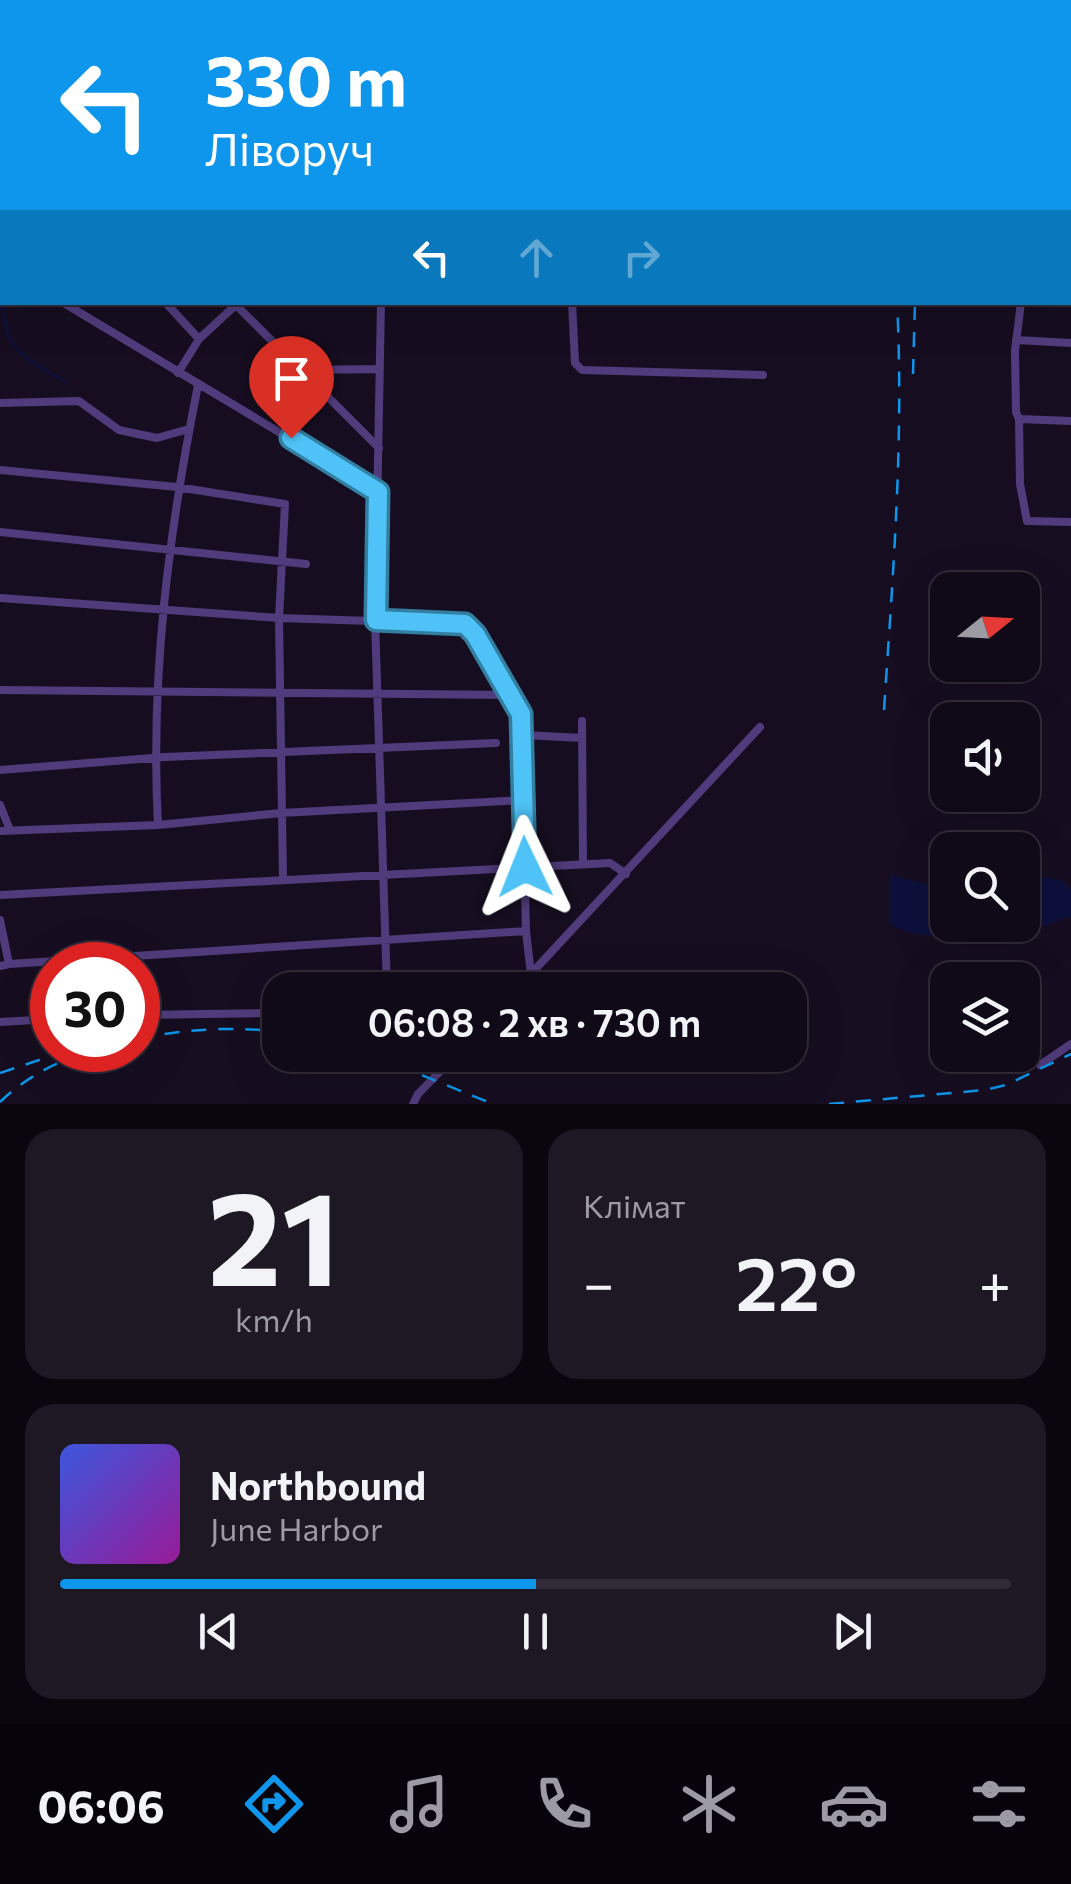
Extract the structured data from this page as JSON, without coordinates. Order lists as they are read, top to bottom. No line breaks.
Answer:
{"north":"right","page":{"turn":["330 m","Ліворуч"],"limit":"30","trip":"06:08 · 2 хв · 730 m","tile":[["21","km/h"],"Клімат"],"heat":["−","22°","+"],"song":["Northbound","June Harbor"],"tabs":"06:06"}}
